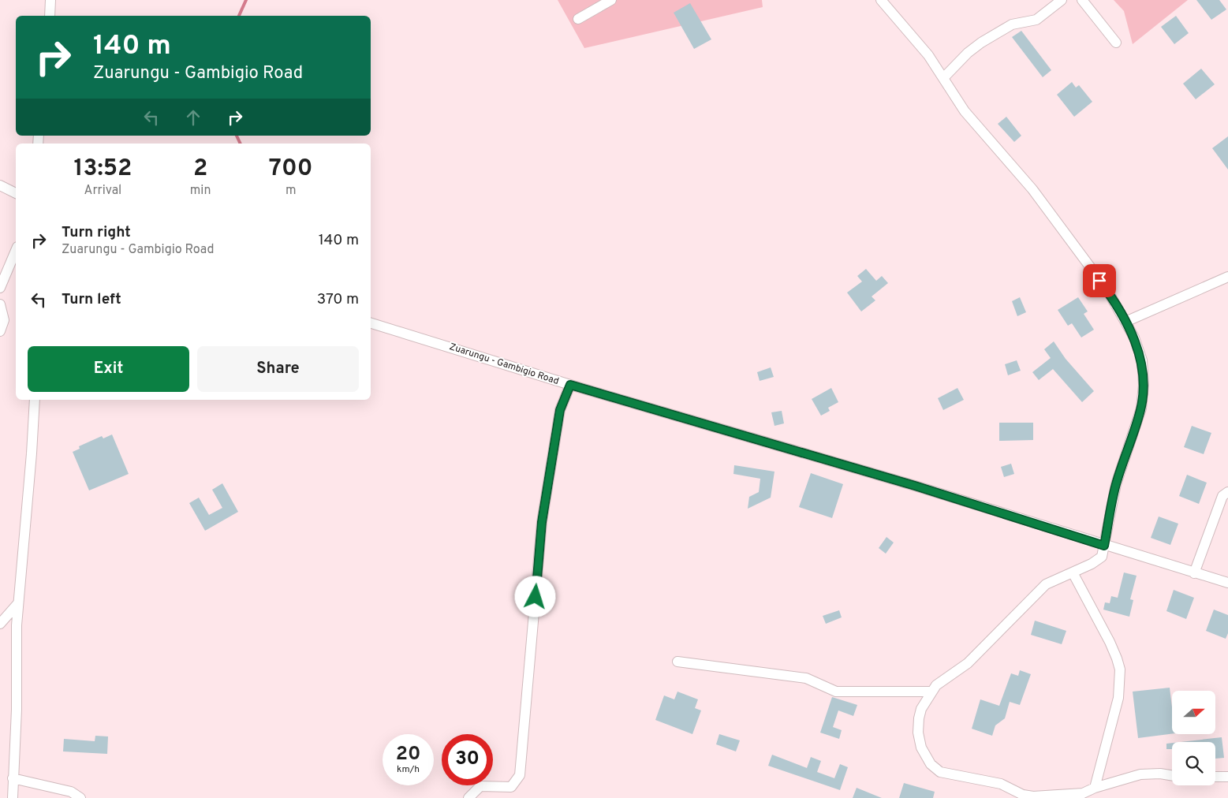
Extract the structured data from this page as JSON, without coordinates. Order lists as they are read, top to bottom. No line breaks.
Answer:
{"streets":{"street":["Zuarungu - Gambigio Road"]},"north":"right","page":{"turn":["140 m","Zuarungu - Gambigio Road"],"eta":["13:52","Arrival","2","min","700","m"],"list":[{"name":"Turn right","note":"Zuarungu - Gambigio Road","value":"140 m"},{"name":"Turn left","value":"370 m"}],"buttons":["Exit","Share"],"speed":"20 km/h","limit":"30"}}
